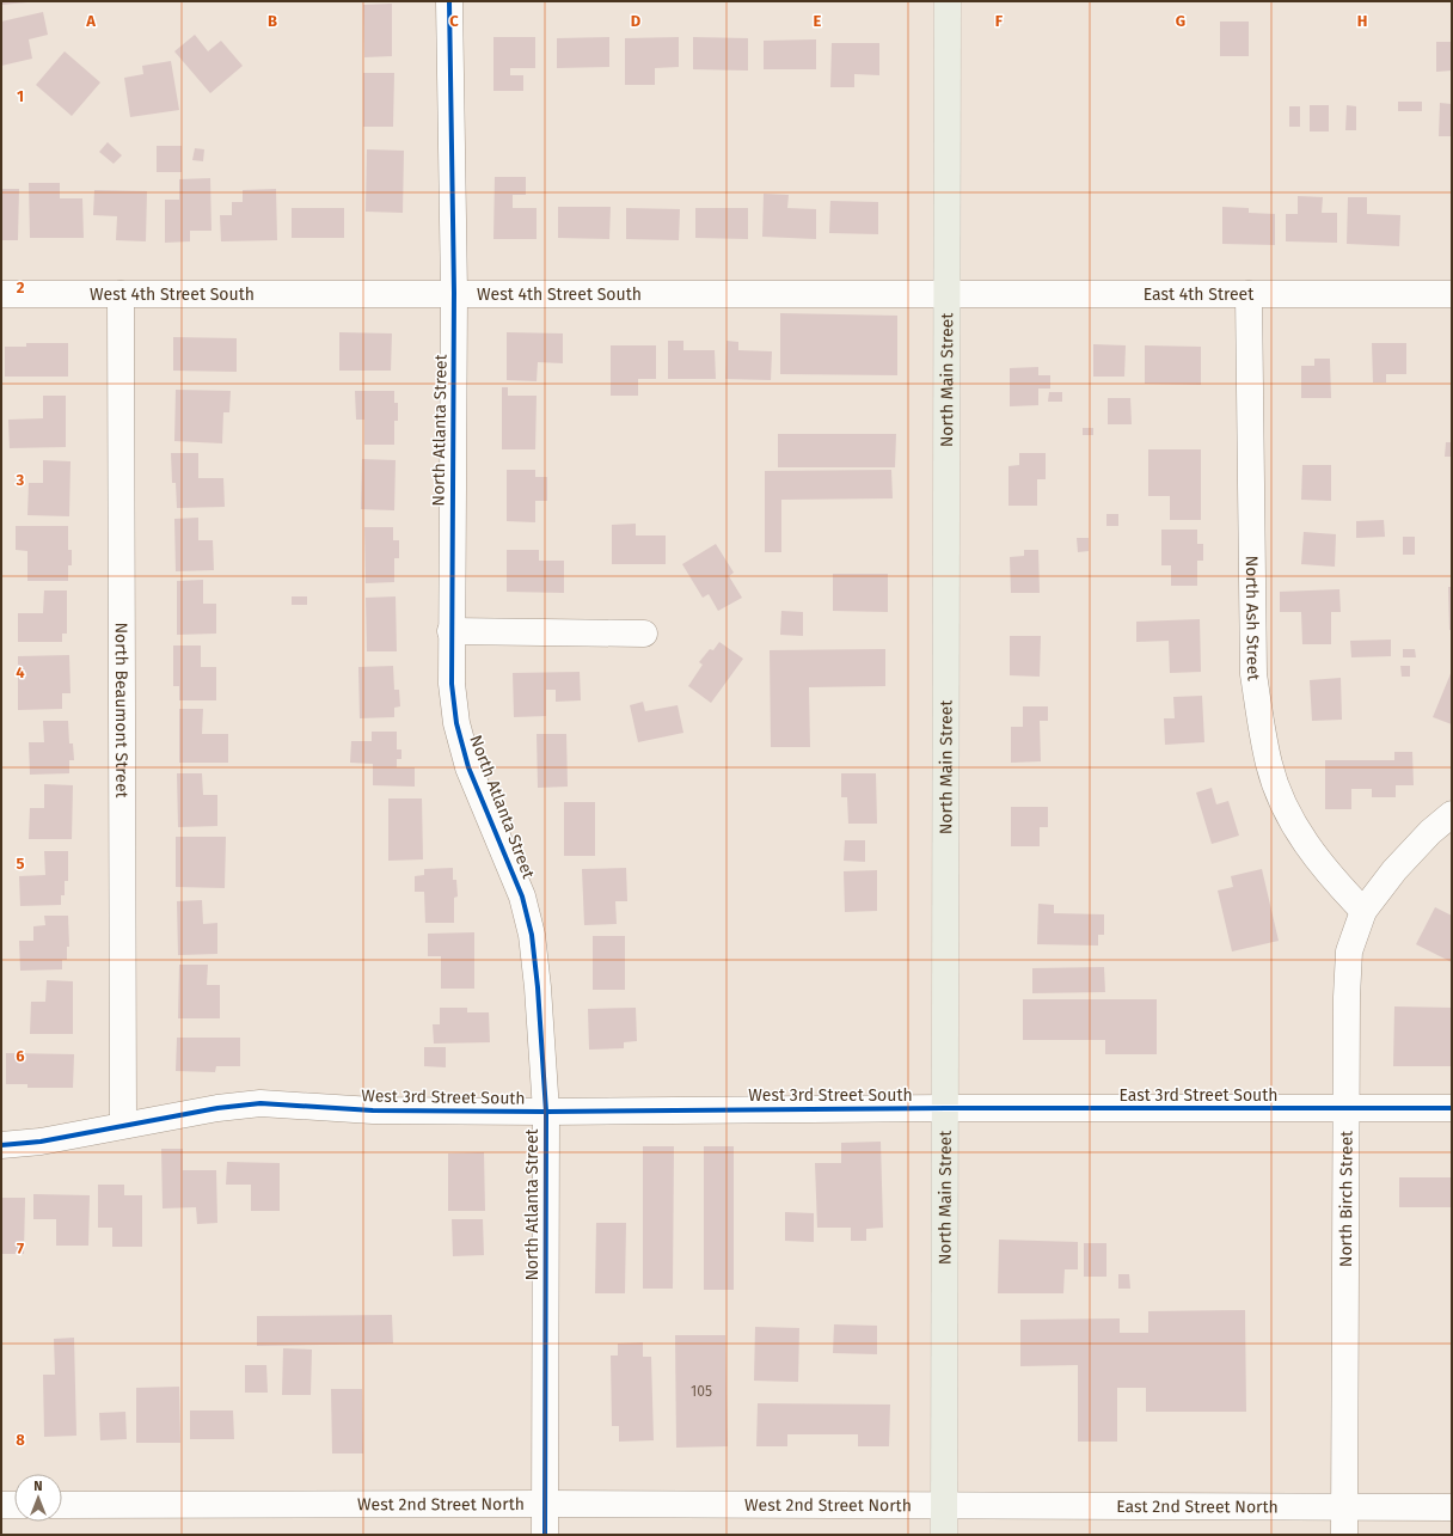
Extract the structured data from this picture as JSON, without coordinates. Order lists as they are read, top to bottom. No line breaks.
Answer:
{"streets":{"main road":["North Main Street"],"street":["West 4th Street South","East 4th Street","North Atlanta Street","North Ash Street","North Beaumont Street","West 3rd Street South","East 3rd Street South","North Birch Street","West 2nd Street North","East 2nd Street North"]},"crossings":[["West 4th Street South","East 4th Street"],["West 4th Street South","North Main Street"],["West 4th Street South","North Atlanta Street"],["West 4th Street South","North Beaumont Street"],["East 4th Street","North Main Street"],["East 4th Street","North Ash Street"],["North Main Street","West 3rd Street South"],["North Main Street","East 3rd Street South"],["North Main Street","West 2nd Street North"],["North Main Street","East 2nd Street North"],["North Atlanta Street","West 3rd Street South"],["North Atlanta Street","West 2nd Street North"],["North Ash Street","North Birch Street"],["North Beaumont Street","West 3rd Street South"],["West 3rd Street South","East 3rd Street South"],["East 3rd Street South","North Birch Street"],["North Birch Street","East 2nd Street North"],["West 2nd Street North","East 2nd Street North"]],"house_numbers":["105"],"north":"top","grid":{"columns":["A","B","C","D","E","F","G","H"],"rows":["1","2","3","4","5","6","7","8"]}}
